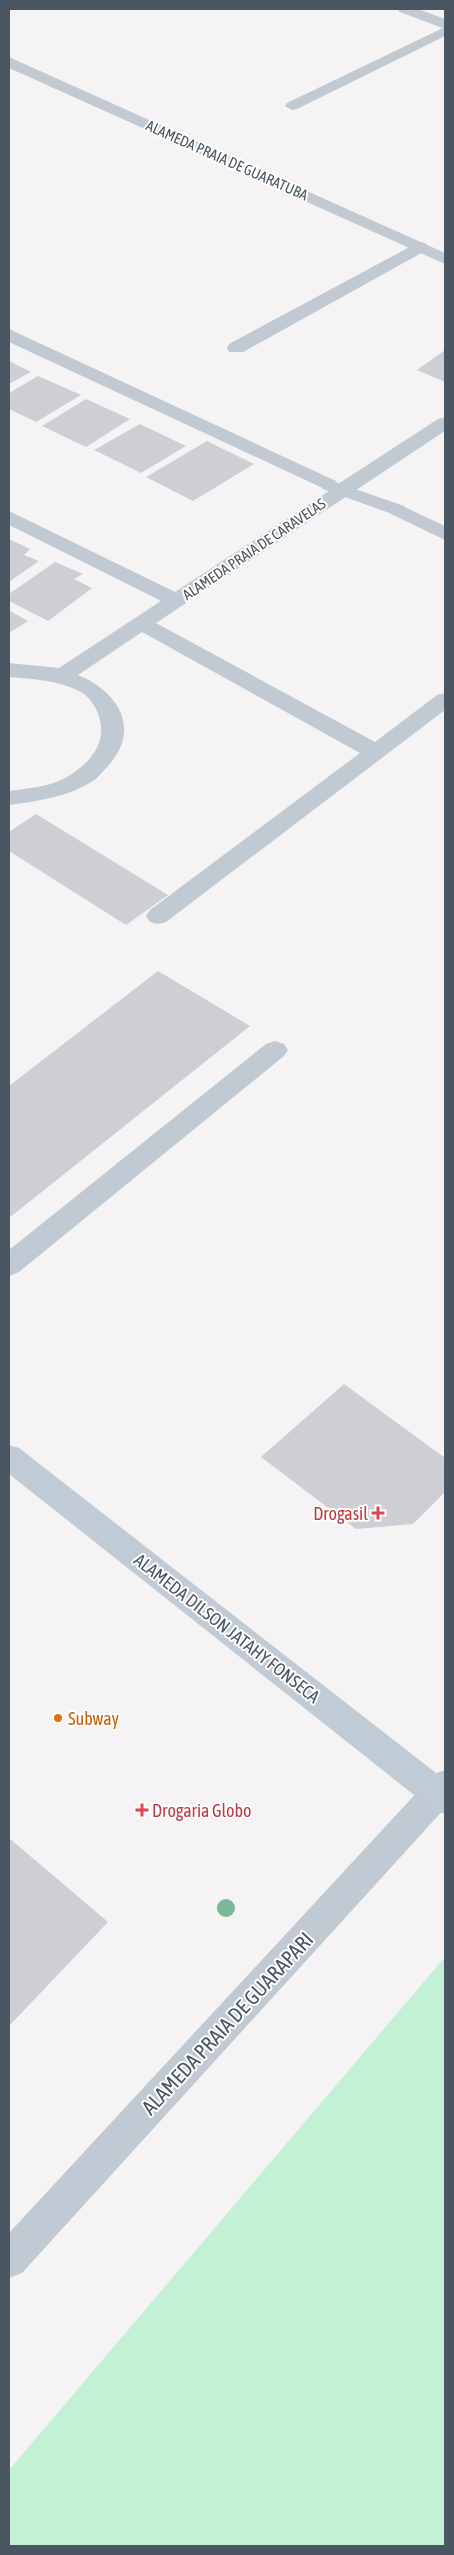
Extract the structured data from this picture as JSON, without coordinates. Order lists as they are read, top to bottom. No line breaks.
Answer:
{"streets":{"main road":["ALAMEDA DILSON JATAHY FONSECA"],"street":["ALAMEDA PRAIA DE GUARATUBA","ALAMEDA PRAIA DE CARAVELAS","ALAMEDA PRAIA DE GUARAPARI"]},"crossings":[["ALAMEDA DILSON JATAHY FONSECA","ALAMEDA PRAIA DE GUARAPARI"]],"places":{"health":["Drogasil","Drogaria Globo"],"other":["Subway"]}}
